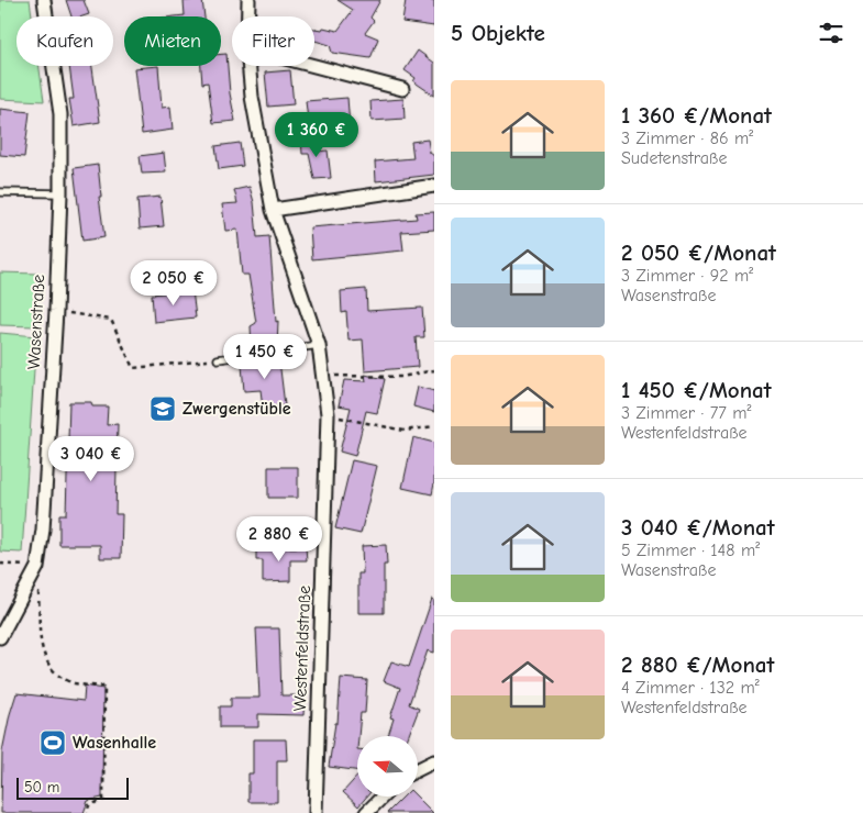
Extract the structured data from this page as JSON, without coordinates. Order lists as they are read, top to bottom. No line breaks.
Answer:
{"streets":{"street":["Wasenstraße","Westenfeldstraße"]},"places":{"school or university":["Zwergenstüble"],"sports":["Wasenhalle"]},"scale_bar":"50 m","north":"left","page":{"heading":"5 Objekte","chip":["Kaufen","Mieten","Filter"],"list":[{"name":"1 360 €/Monat","note":"3 Zimmer · 86 m² · Sudetenstraße"},{"name":"2 050 €/Monat","note":"3 Zimmer · 92 m² · Wasenstraße"},{"name":"1 450 €/Monat","note":"3 Zimmer · 77 m² · Westenfeldstraße"},{"name":"3 040 €/Monat","note":"5 Zimmer · 148 m² · Wasenstraße"},{"name":"2 880 €/Monat","note":"4 Zimmer · 132 m² · Westenfeldstraße"}],"price":["1 360 €","2 050 €","1 450 €","3 040 €","2 880 €"],"scale":"50 m"}}
